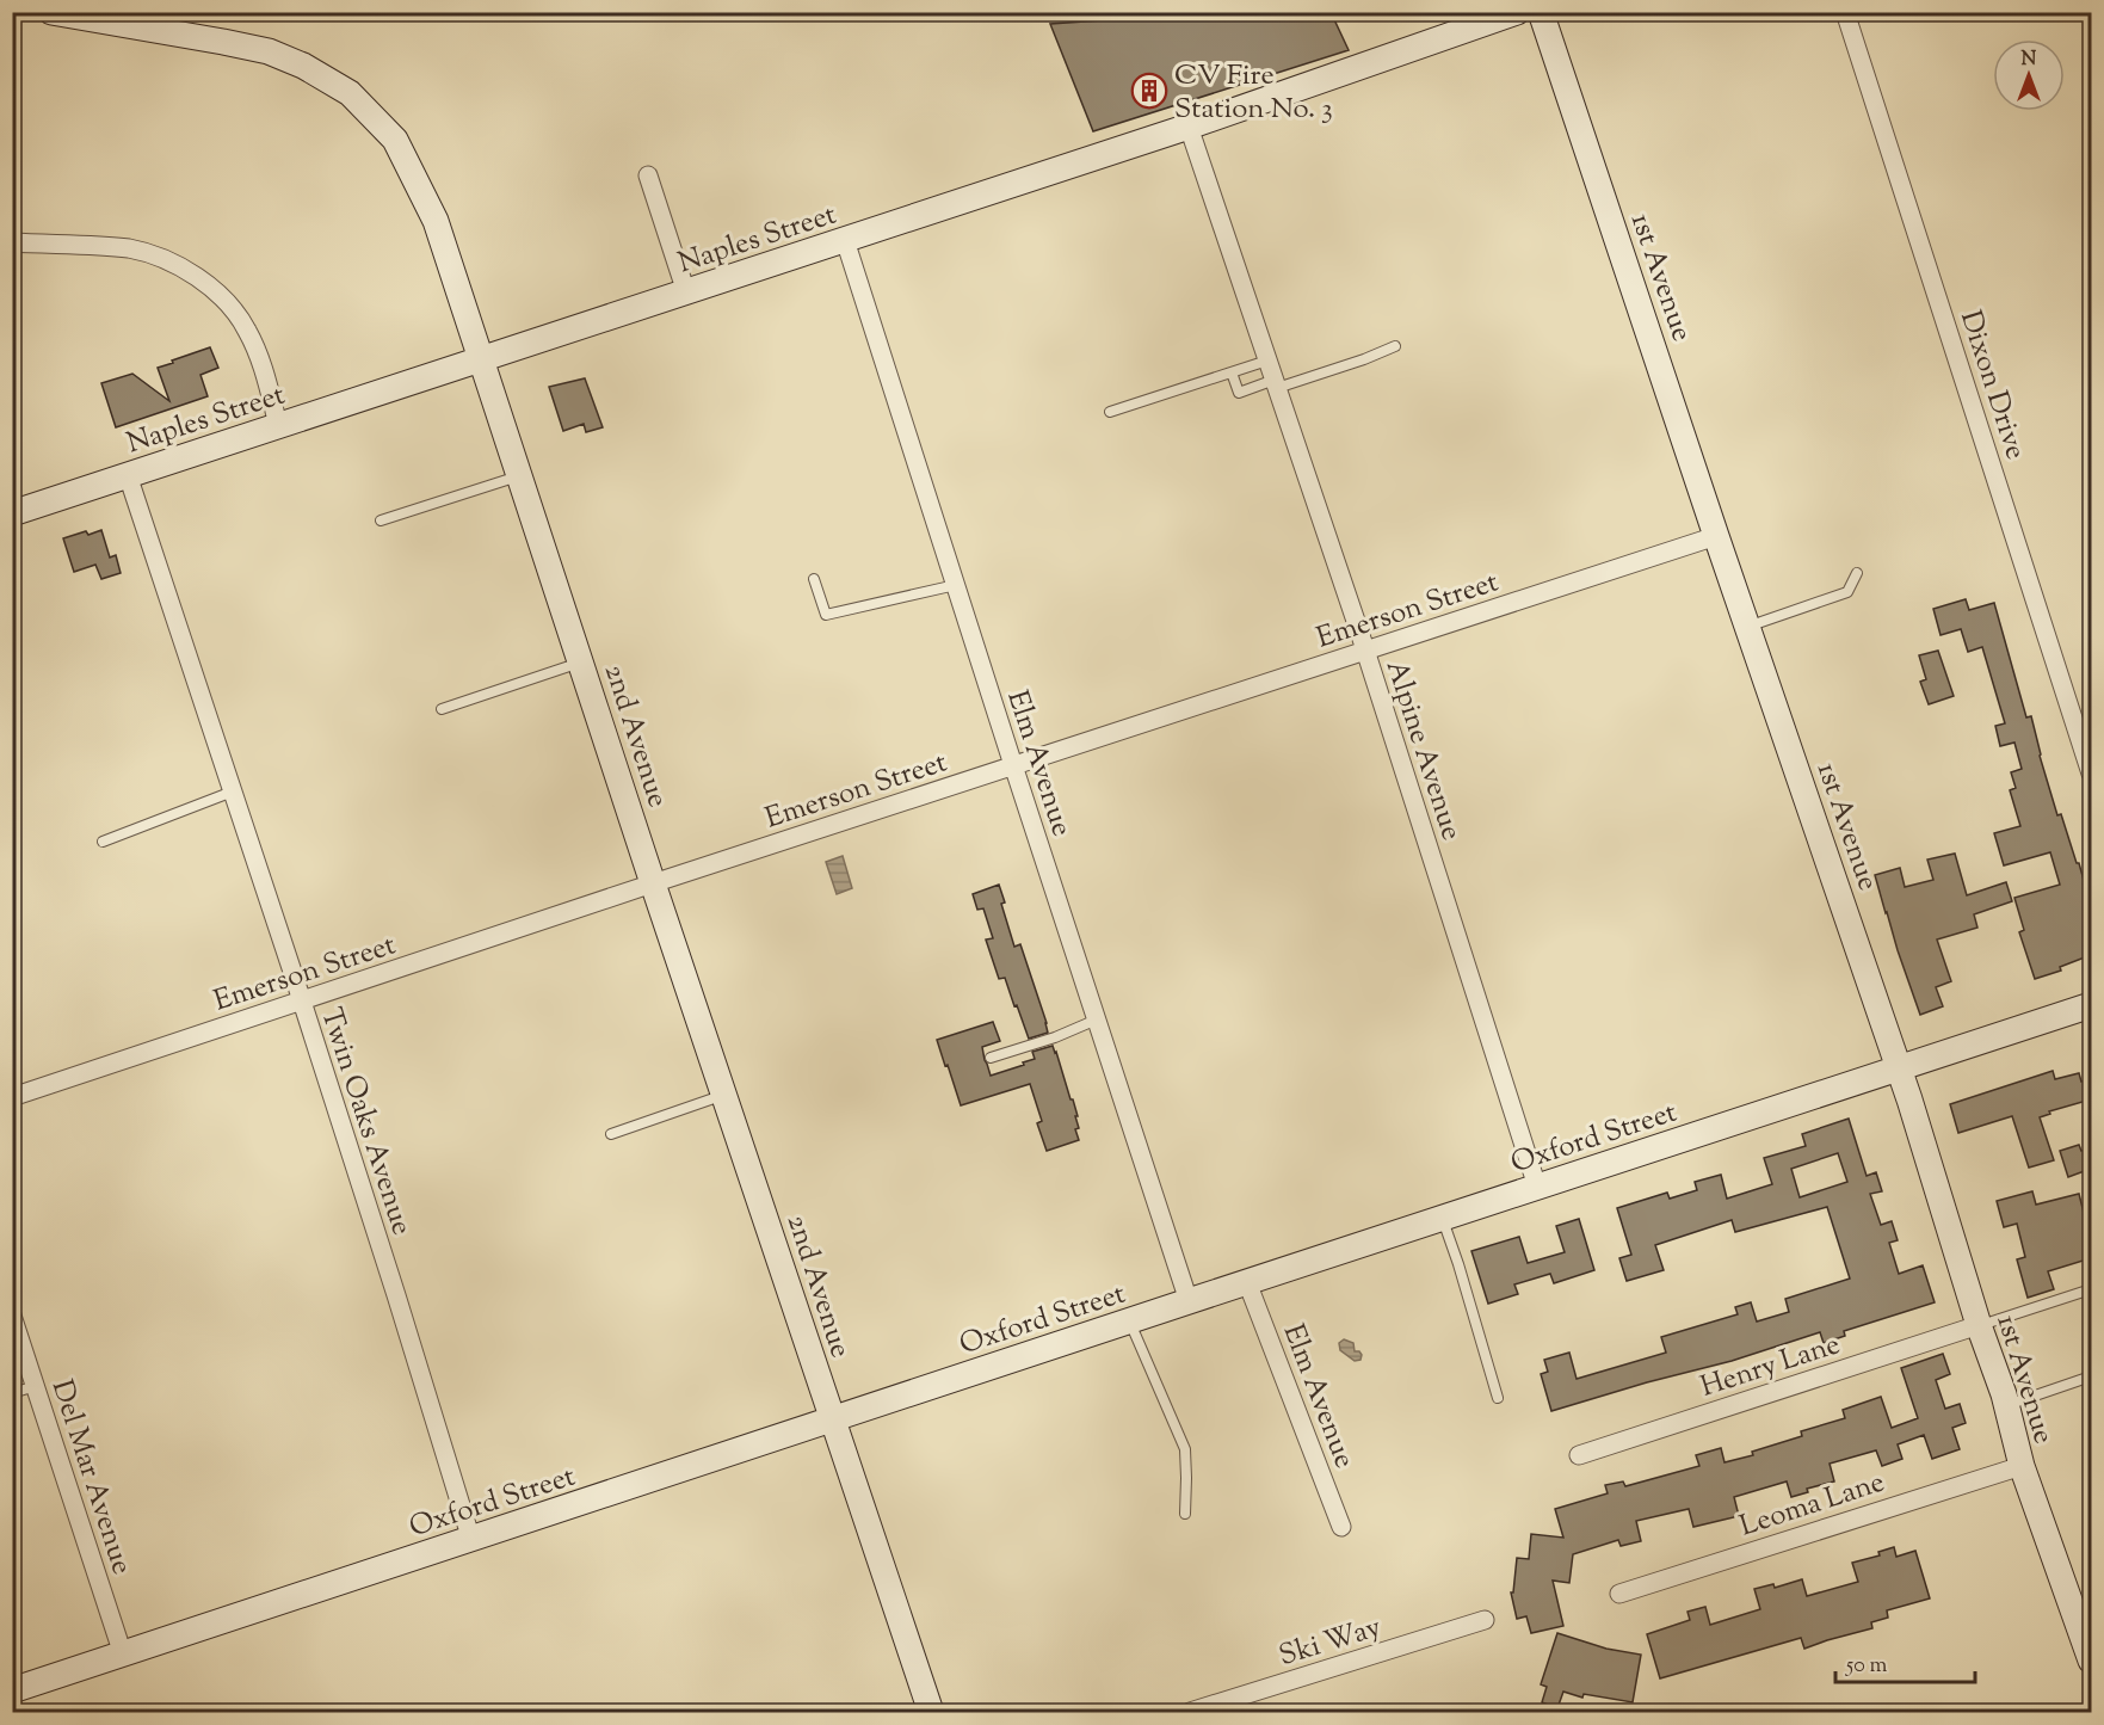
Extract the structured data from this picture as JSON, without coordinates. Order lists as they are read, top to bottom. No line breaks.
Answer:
{"streets":{"street":["Naples Street","1st Avenue","Dixon Drive","Emerson Street","2nd Avenue","Alpine Avenue","Elm Avenue","Twin Oaks Avenue","Oxford Street","Henry Lane","Del Mar Avenue","Leoma Lane","Ski Way"]},"crossings":[["Naples Street","2nd Avenue"],["Naples Street","Alpine Avenue"],["Naples Street","Elm Avenue"],["Naples Street","Twin Oaks Avenue"],["1st Avenue","Emerson Street"],["1st Avenue","Oxford Street"],["1st Avenue","Henry Lane"],["1st Avenue","Leoma Lane"],["Emerson Street","2nd Avenue"],["Emerson Street","Alpine Avenue"],["Emerson Street","Elm Avenue"],["Emerson Street","Twin Oaks Avenue"],["2nd Avenue","Oxford Street"],["Alpine Avenue","Oxford Street"],["Elm Avenue","Oxford Street"],["Twin Oaks Avenue","Oxford Street"],["Oxford Street","Del Mar Avenue"]],"places":{"building":["CV Fire Station No. 3"]},"scale_bar":"50 m","north":"top"}
